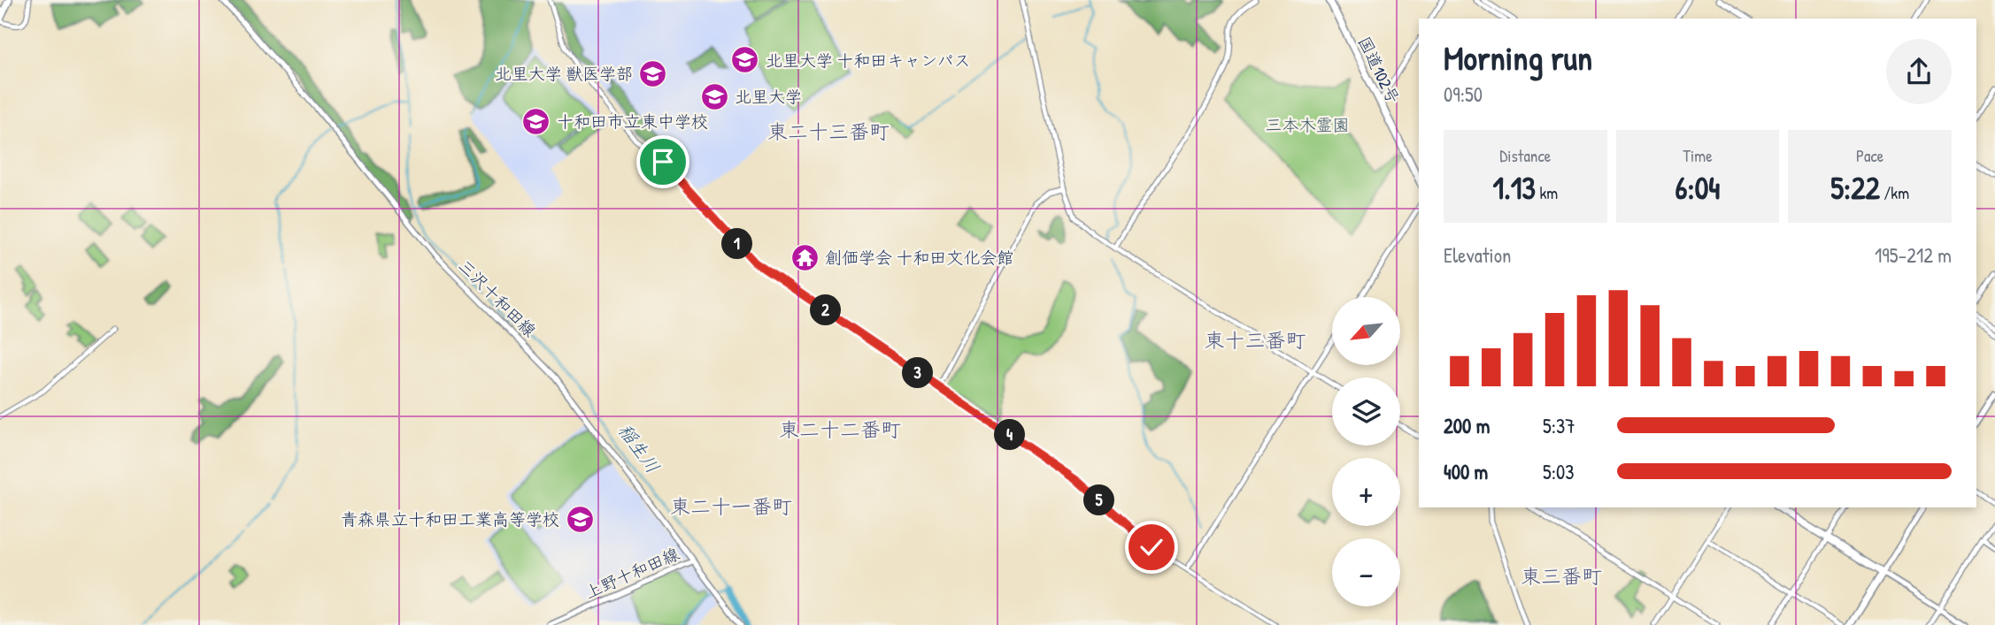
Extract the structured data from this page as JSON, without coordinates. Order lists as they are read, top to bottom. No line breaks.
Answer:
{"streets":{"highway":["国道102号"],"main road":["三沢十和田線","上野十和田線"]},"crossings":[["三沢十和田線","上野十和田線"]],"districts":["東二十三番町","東十三番町","東二十二番町","東二十一番町","東三番町"],"water":["稲生川"],"parks":["三本木霊園"],"places":{"school or university":["北里大学 十和田キャンパス","北里大学 獣医学部","北里大学","十和田市立東中学校","青森県立十和田工業高等学校"],"temple":["創価学会 十和田文化会館"]},"north":"bottom left","page":{"heading":["Morning run","09:50"],"stats":[["Distance","1.13 km"],["Time","6:04"],["Pace","5:22 /km"]],"pins":["1","2","3","4","5"],"chart":["Elevation","195–212 m"],"map_buttons":["+","−"],"list":[{"name":"200 m","note":"5:37"},{"name":"400 m","note":"5:03"}]}}
